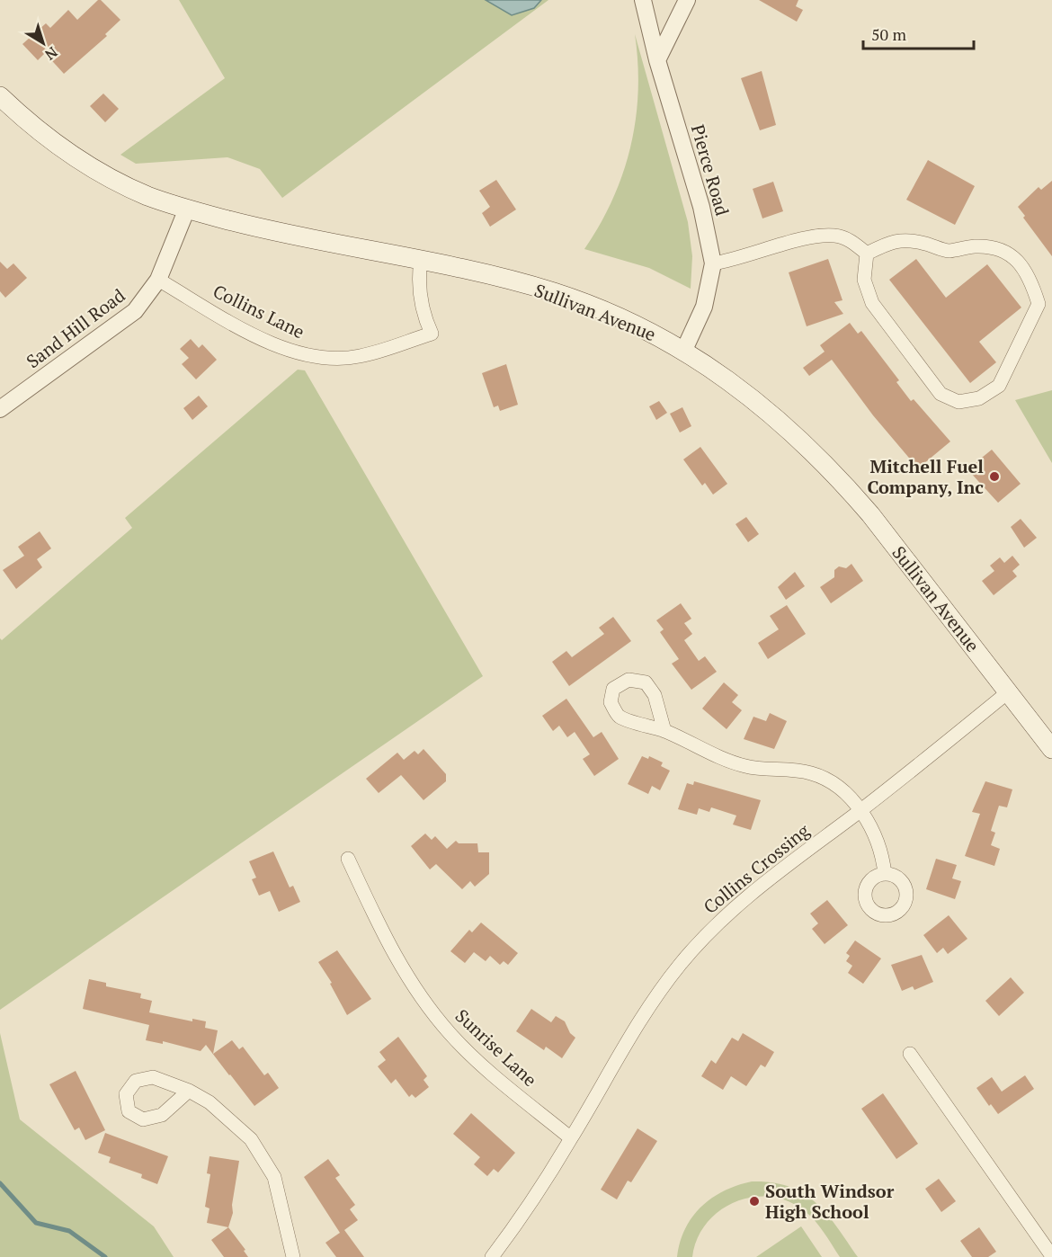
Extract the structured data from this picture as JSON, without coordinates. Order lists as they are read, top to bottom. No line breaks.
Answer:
{"streets":{"main road":["Sullivan Avenue"],"street":["Pierce Road","Collins Lane","Sand Hill Road","Collins Crossing","Sunrise Lane"]},"crossings":[["Pierce Road","Sullivan Avenue"],["Collins Lane","Sullivan Avenue"],["Collins Lane","Sand Hill Road"],["Sullivan Avenue","Sand Hill Road"],["Sullivan Avenue","Collins Crossing"],["Collins Crossing","Sunrise Lane"]],"places":["Mitchell Fuel Company, Inc","South Windsor High School"],"scale_bar":"50 m","north":"bottom right"}
